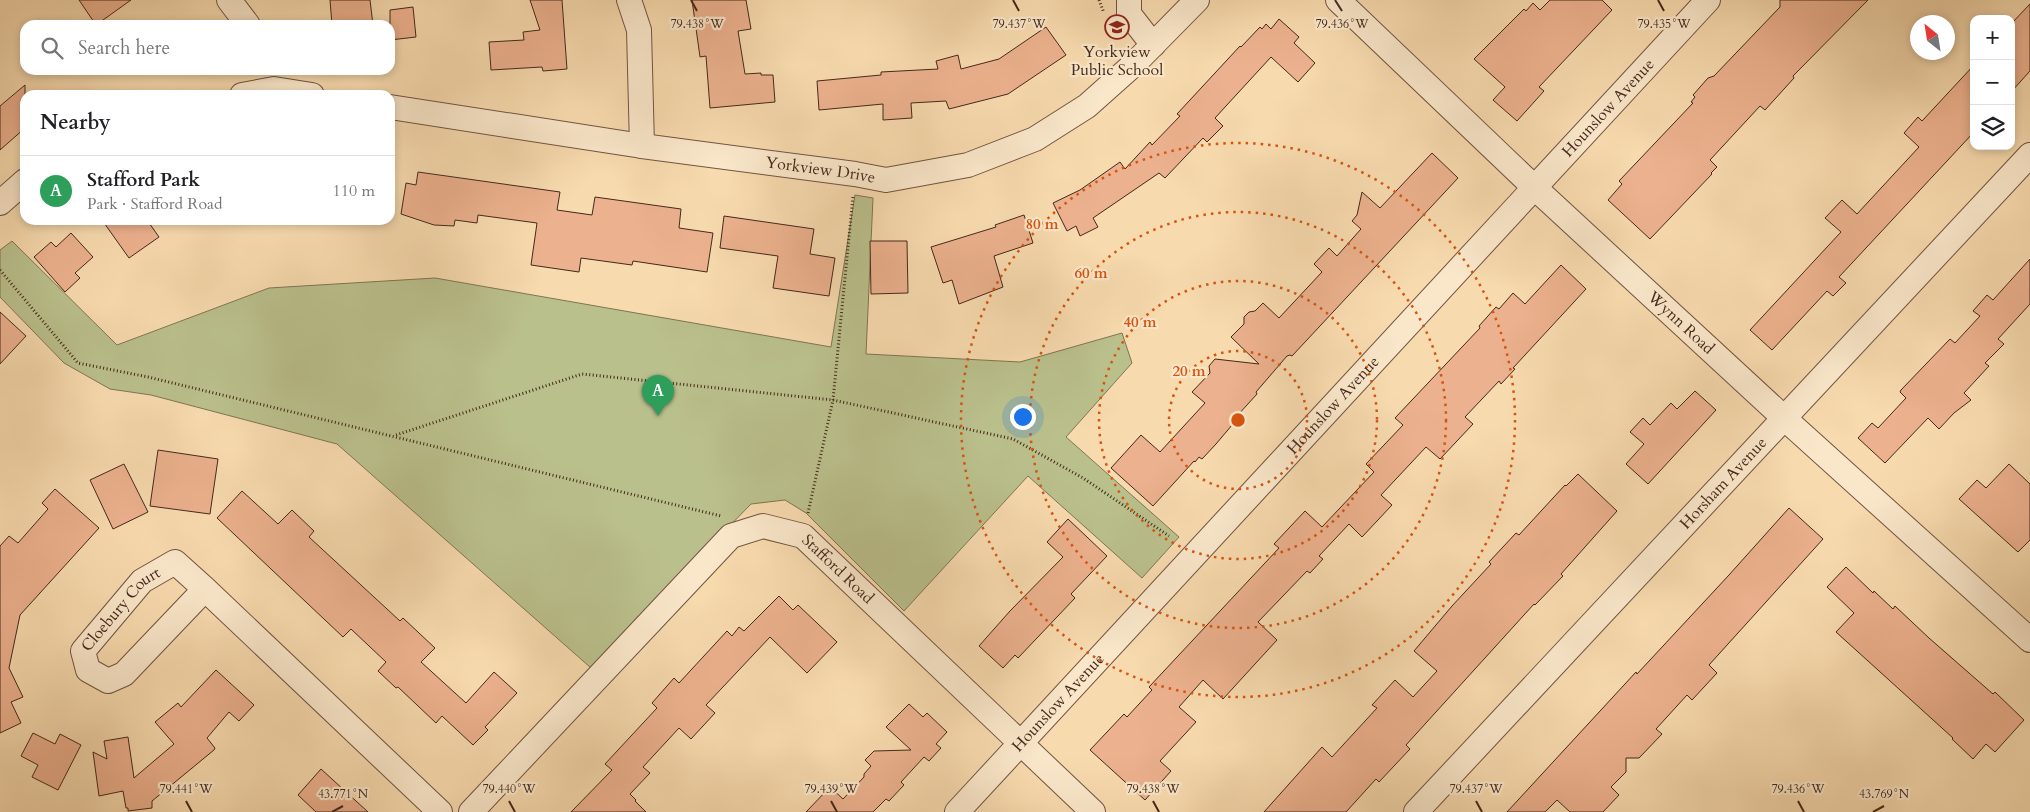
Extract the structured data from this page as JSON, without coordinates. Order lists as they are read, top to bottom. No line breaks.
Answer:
{"streets":{"street":["Hounslow Avenue","Yorkview Drive","Wynn Road","Horsham Avenue","Stafford Road","Cloebury Court"]},"crossings":[["Hounslow Avenue","Wynn Road"],["Hounslow Avenue","Stafford Road"],["Wynn Road","Horsham Avenue"]],"places":{"school or university":["Yorkview Public School"]},"north":"top left","page":{"map_buttons":["+","−"],"search":"Search here","heading":"Nearby","list":[{"mark":"A","name":"Stafford Park","note":"Park · Stafford Road","value":"110 m"}],"pins":"A"},"coordinates":["79.438°W","79.437°W","79.436°W","79.435°W","79.441°W","79.440°W","79.439°W","43.771°N","43.769°N"],"rings":["80 m","60 m","40 m","20 m"]}
